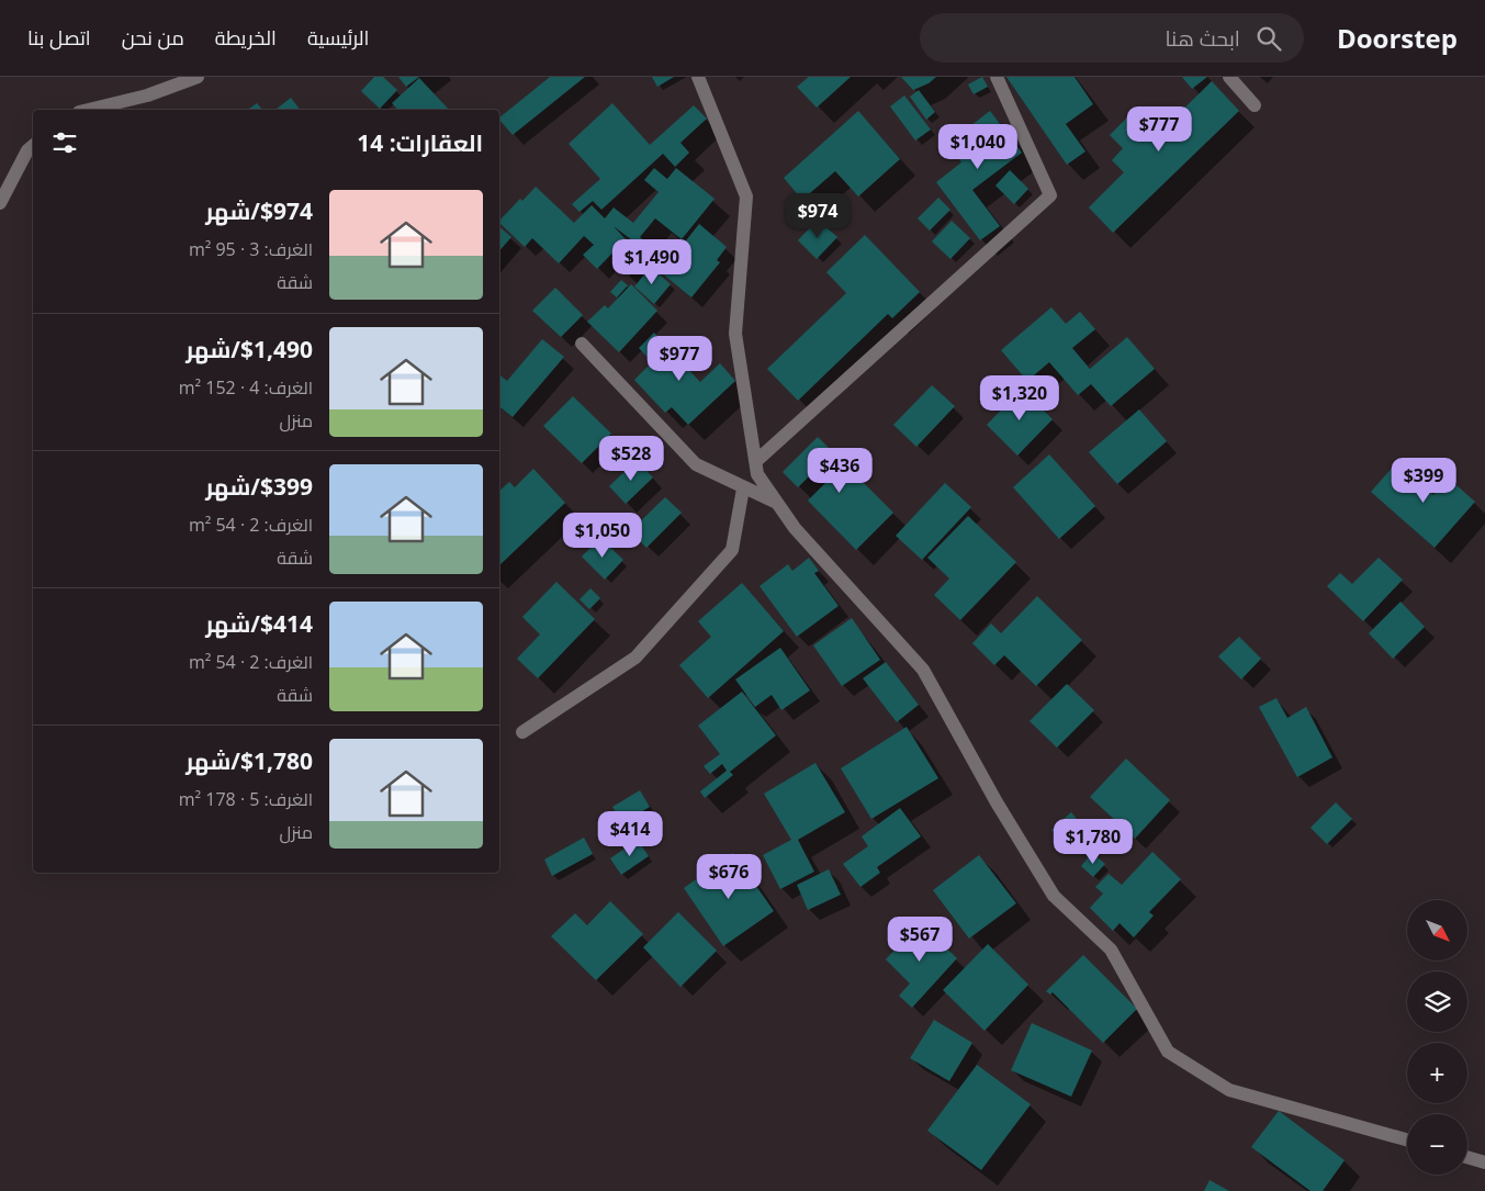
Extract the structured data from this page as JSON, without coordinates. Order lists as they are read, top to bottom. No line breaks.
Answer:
{"north":"bottom right","page":{"header":"Doorstep","search":"ابحث هنا","nav":["الرئيسية","الخريطة","من نحن","اتصل بنا"],"price":["$777","$1,040","$974","$1,490","$977","$1,320","$528","$436","$399","$1,050","$414","$1,780","$676","$567"],"heading":"العقارات: 14","list":[{"name":"$974/شهر","note":"الغرف: 3 · 95 m² · شقة"},{"name":"$1,490/شهر","note":"الغرف: 4 · 152 m² · منزل"},{"name":"$399/شهر","note":"الغرف: 2 · 54 m² · شقة"},{"name":"$414/شهر","note":"الغرف: 2 · 54 m² · شقة"},{"name":"$1,780/شهر","note":"الغرف: 5 · 178 m² · منزل"}],"map_buttons":["+","−"]}}
